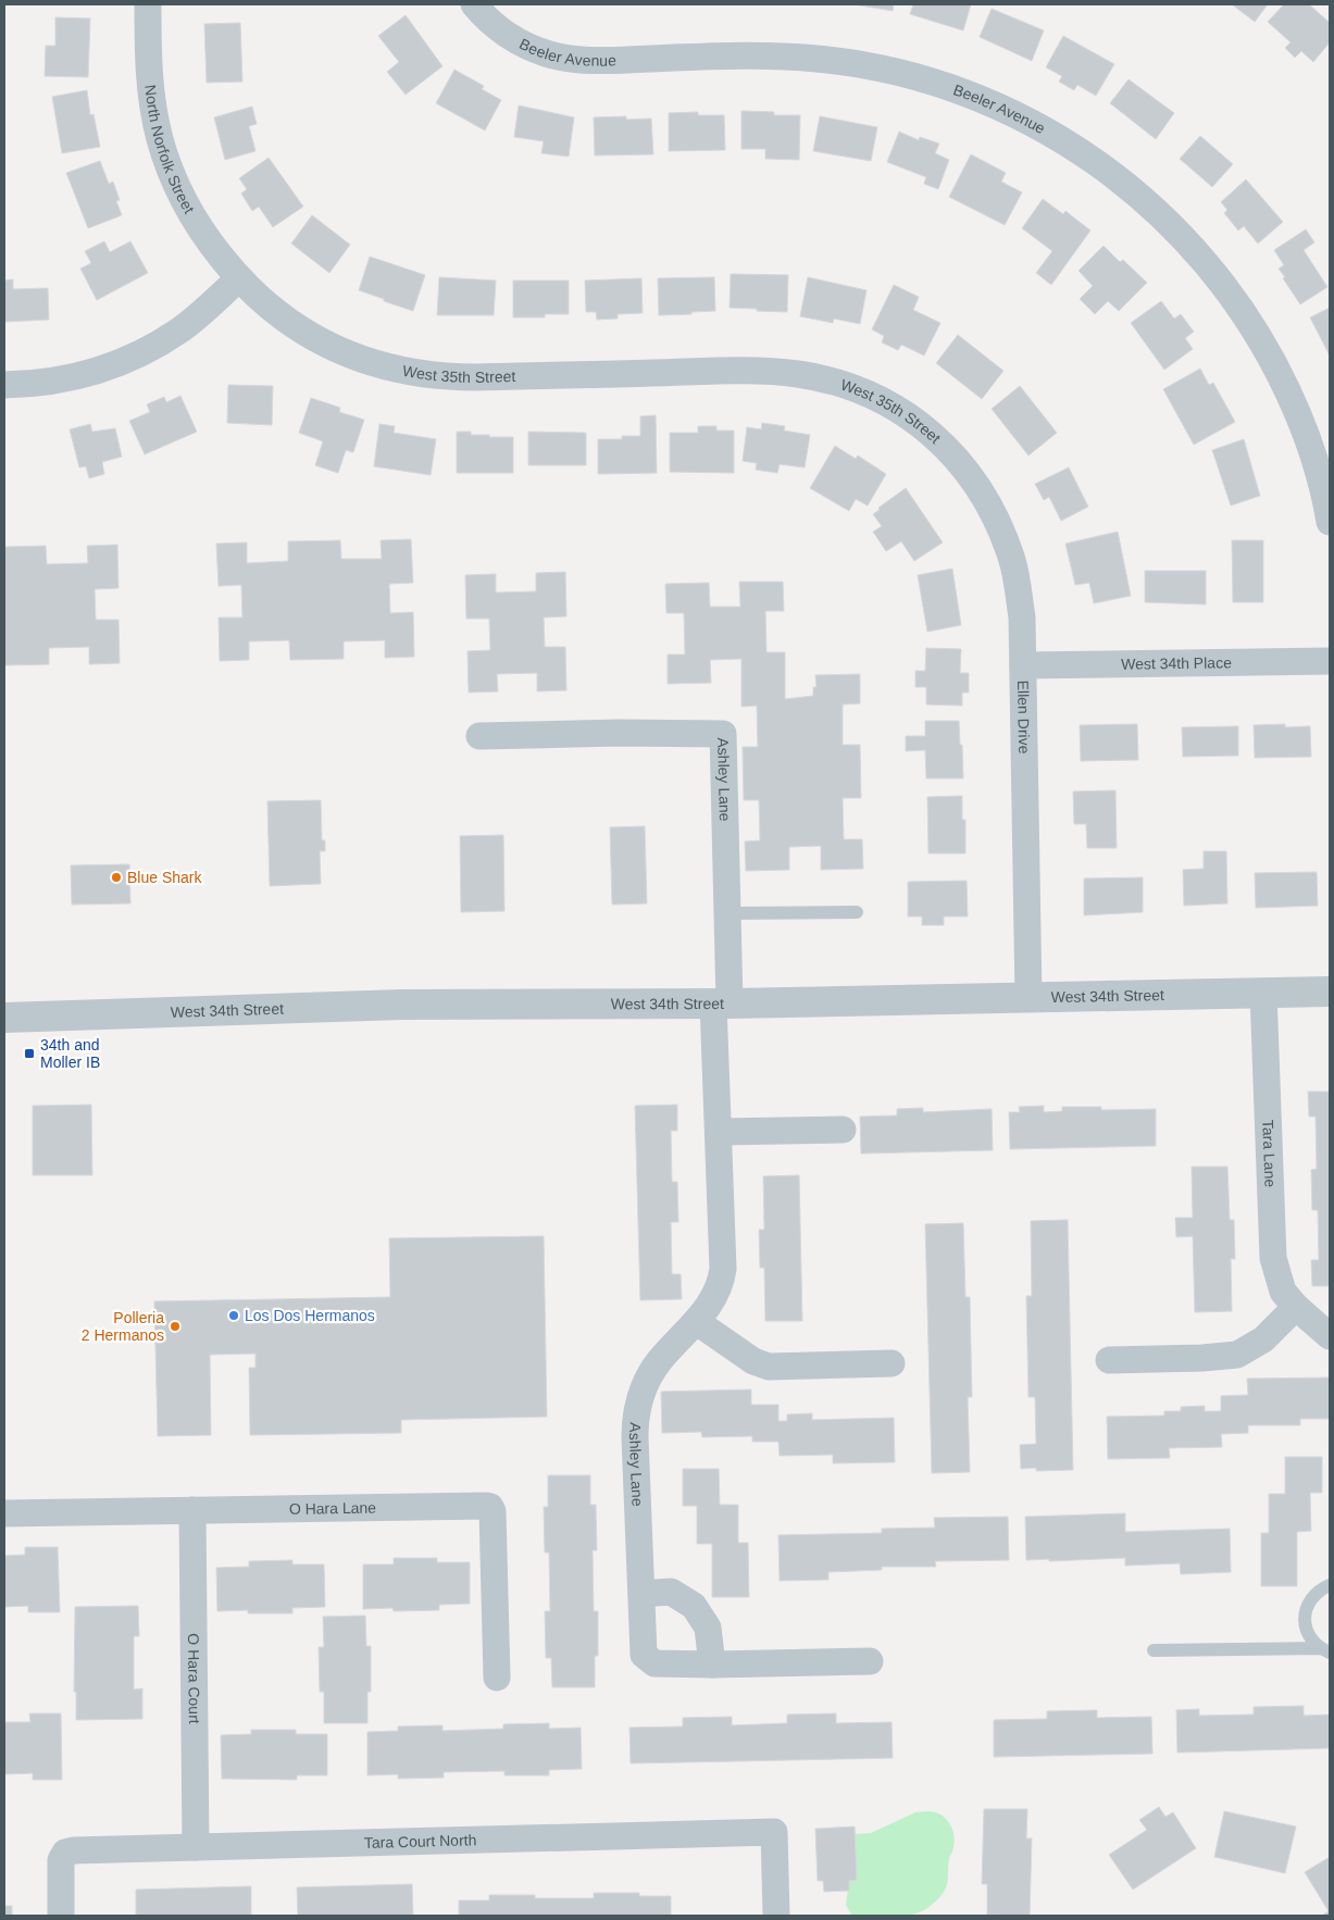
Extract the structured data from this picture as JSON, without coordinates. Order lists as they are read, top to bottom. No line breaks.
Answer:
{"streets":{"street":["Beeler Avenue","North Norfolk Street","West 35th Street","West 34th Place","Ellen Drive","Ashley Lane","West 34th Street","Tara Lane","O Hara Lane","O Hara Court","Tara Court North"]},"crossings":[["North Norfolk Street","West 35th Street"],["West 35th Street","Ellen Drive"],["West 34th Place","Ellen Drive"],["Ellen Drive","West 34th Street"],["Ashley Lane","West 34th Street"],["West 34th Street","Tara Lane"],["O Hara Lane","O Hara Court"],["O Hara Court","Tara Court North"]],"places":{"other":["Blue Shark","Los Dos Hermanos","Polleria 2 Hermanos"],"transit":["34th and Moller IB"]}}
